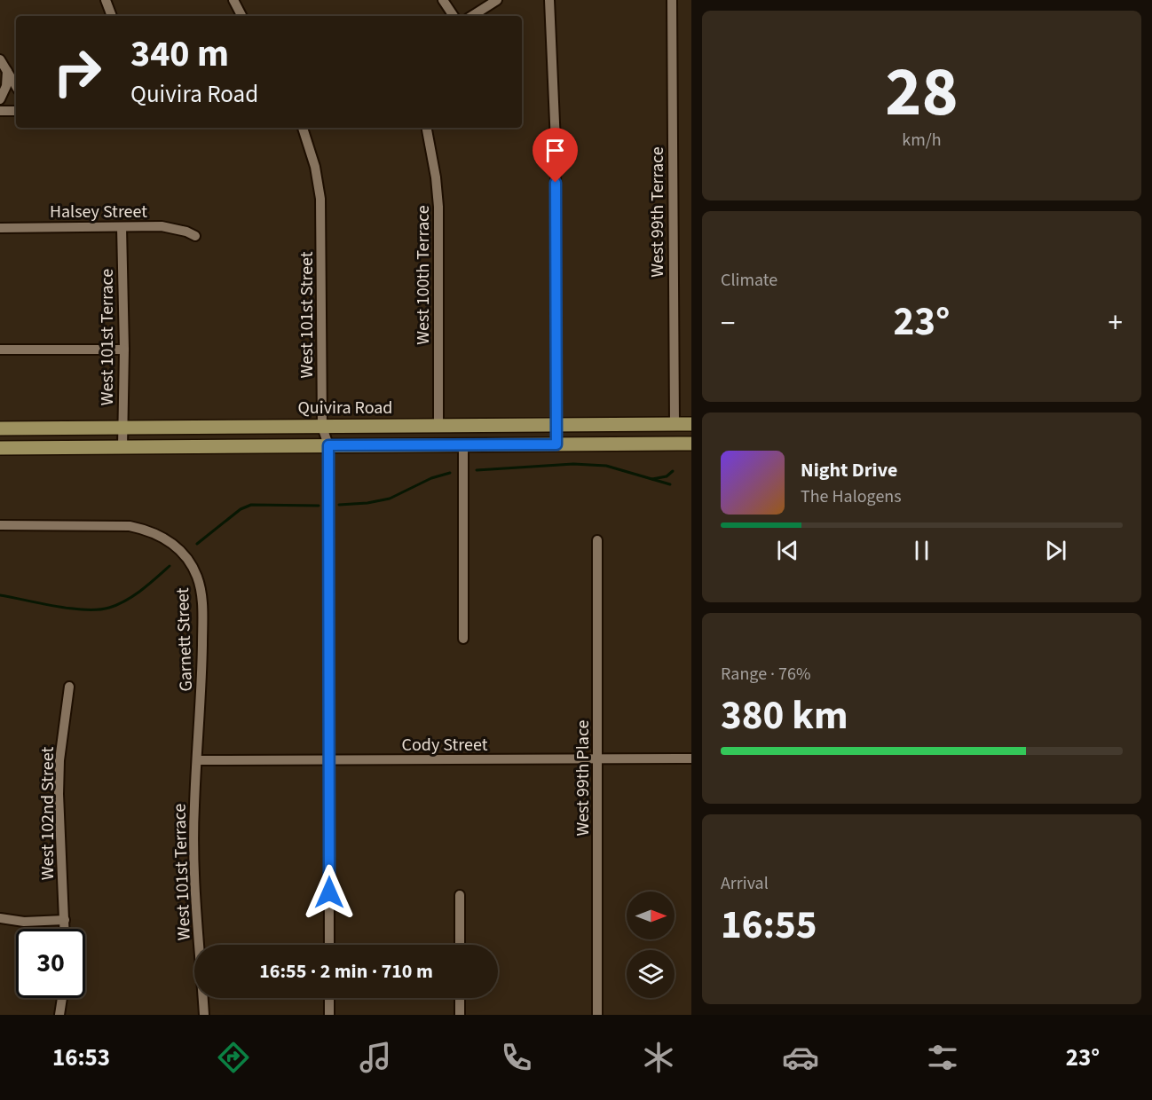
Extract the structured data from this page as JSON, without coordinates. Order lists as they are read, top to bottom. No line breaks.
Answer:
{"streets":{"main road":["Quivira Road"],"street":["Halsey Street","West 99th Terrace","West 100th Terrace","West 101st Street","West 101st Terrace","Garnett Street","Cody Street","West 99th Place","West 102nd Street"]},"crossings":[["Halsey Street","West 101st Terrace"],["West 99th Terrace","Quivira Road"],["West 100th Terrace","Quivira Road"],["West 101st Street","Quivira Road"],["West 101st Street","Cody Street"],["West 101st Terrace","Quivira Road"],["West 101st Terrace","Garnett Street"],["West 101st Terrace","Cody Street"],["Garnett Street","Cody Street"],["Cody Street","West 99th Place"]],"north":"right","page":{"tile":[["28","km/h"],"Climate",["Range · 76%","380 km"],["Arrival","16:55"]],"turn":["340 m","Quivira Road"],"heat":["−","23°","+"],"song":["Night Drive","The Halogens"],"limit":"30","trip":"16:55 · 2 min · 710 m","tabs":["16:53","23°"]}}
